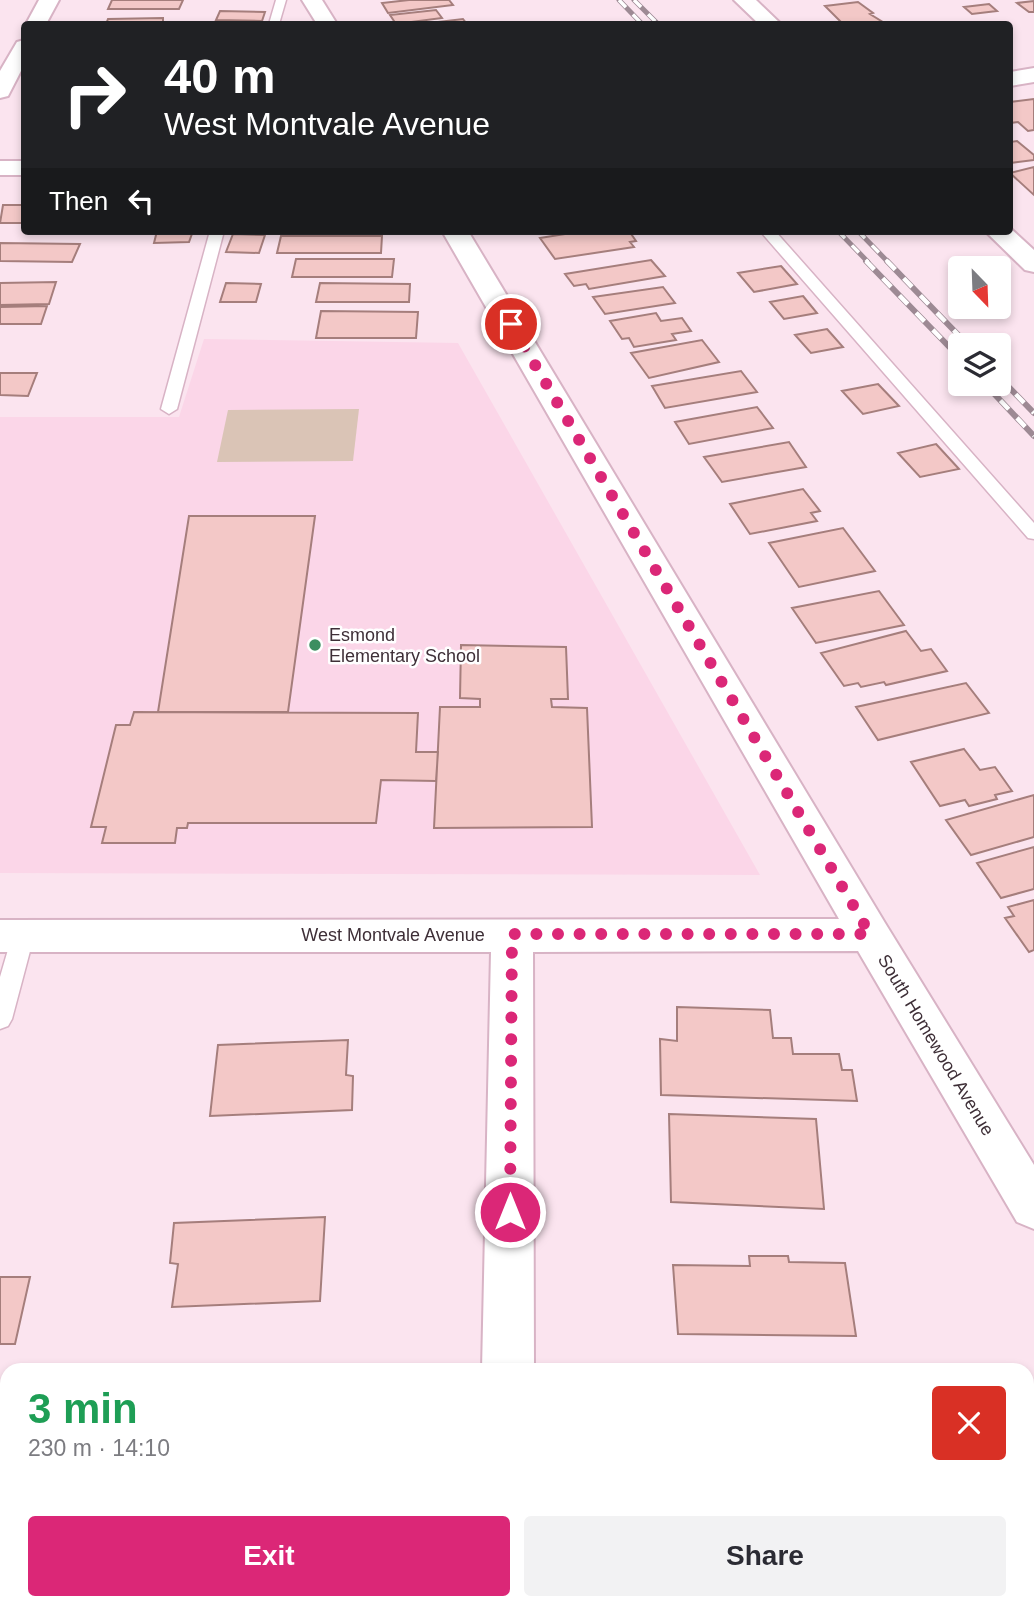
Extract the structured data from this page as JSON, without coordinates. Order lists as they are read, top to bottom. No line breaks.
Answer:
{"streets":{"street":["West Montvale Avenue","South Homewood Avenue"]},"crossings":[["West Montvale Avenue","South Homewood Avenue"]],"places":["Esmond Elementary School"],"north":"bottom right","page":{"turn":["40 m","West Montvale Avenue"],"then":"Then","heading":["3 min","230 m · 14:10"],"buttons":["Exit","Share"]}}
